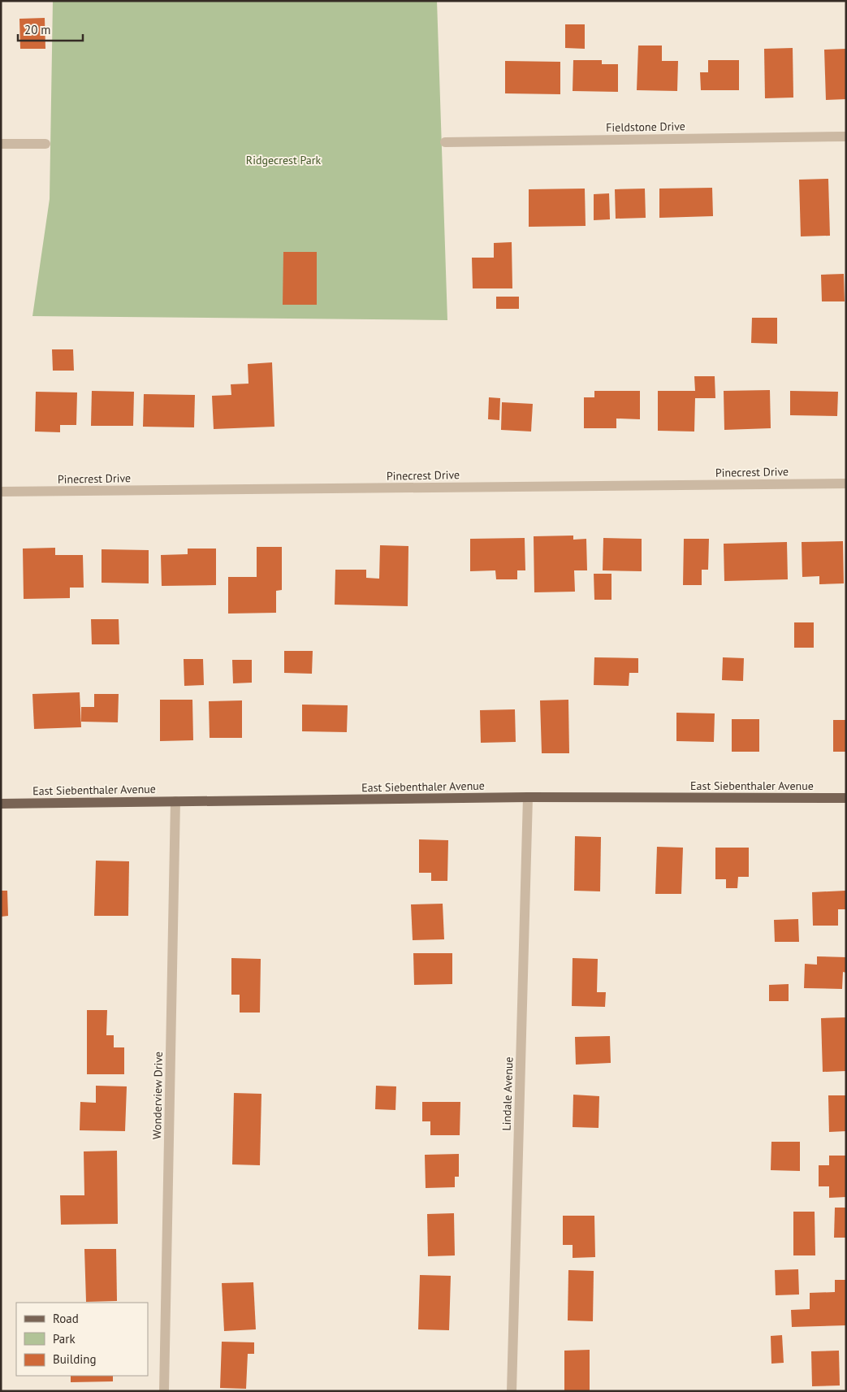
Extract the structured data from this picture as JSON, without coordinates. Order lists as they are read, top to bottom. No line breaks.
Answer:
{"streets":{"main road":["East Siebenthaler Avenue"],"street":["Fieldstone Drive","Pinecrest Drive","Lindale Avenue","Wonderview Drive"]},"crossings":[["East Siebenthaler Avenue","Lindale Avenue"],["East Siebenthaler Avenue","Wonderview Drive"]],"parks":["Ridgecrest Park"],"legend":["Road","Park","Building"],"scale_bar":"20 m"}
